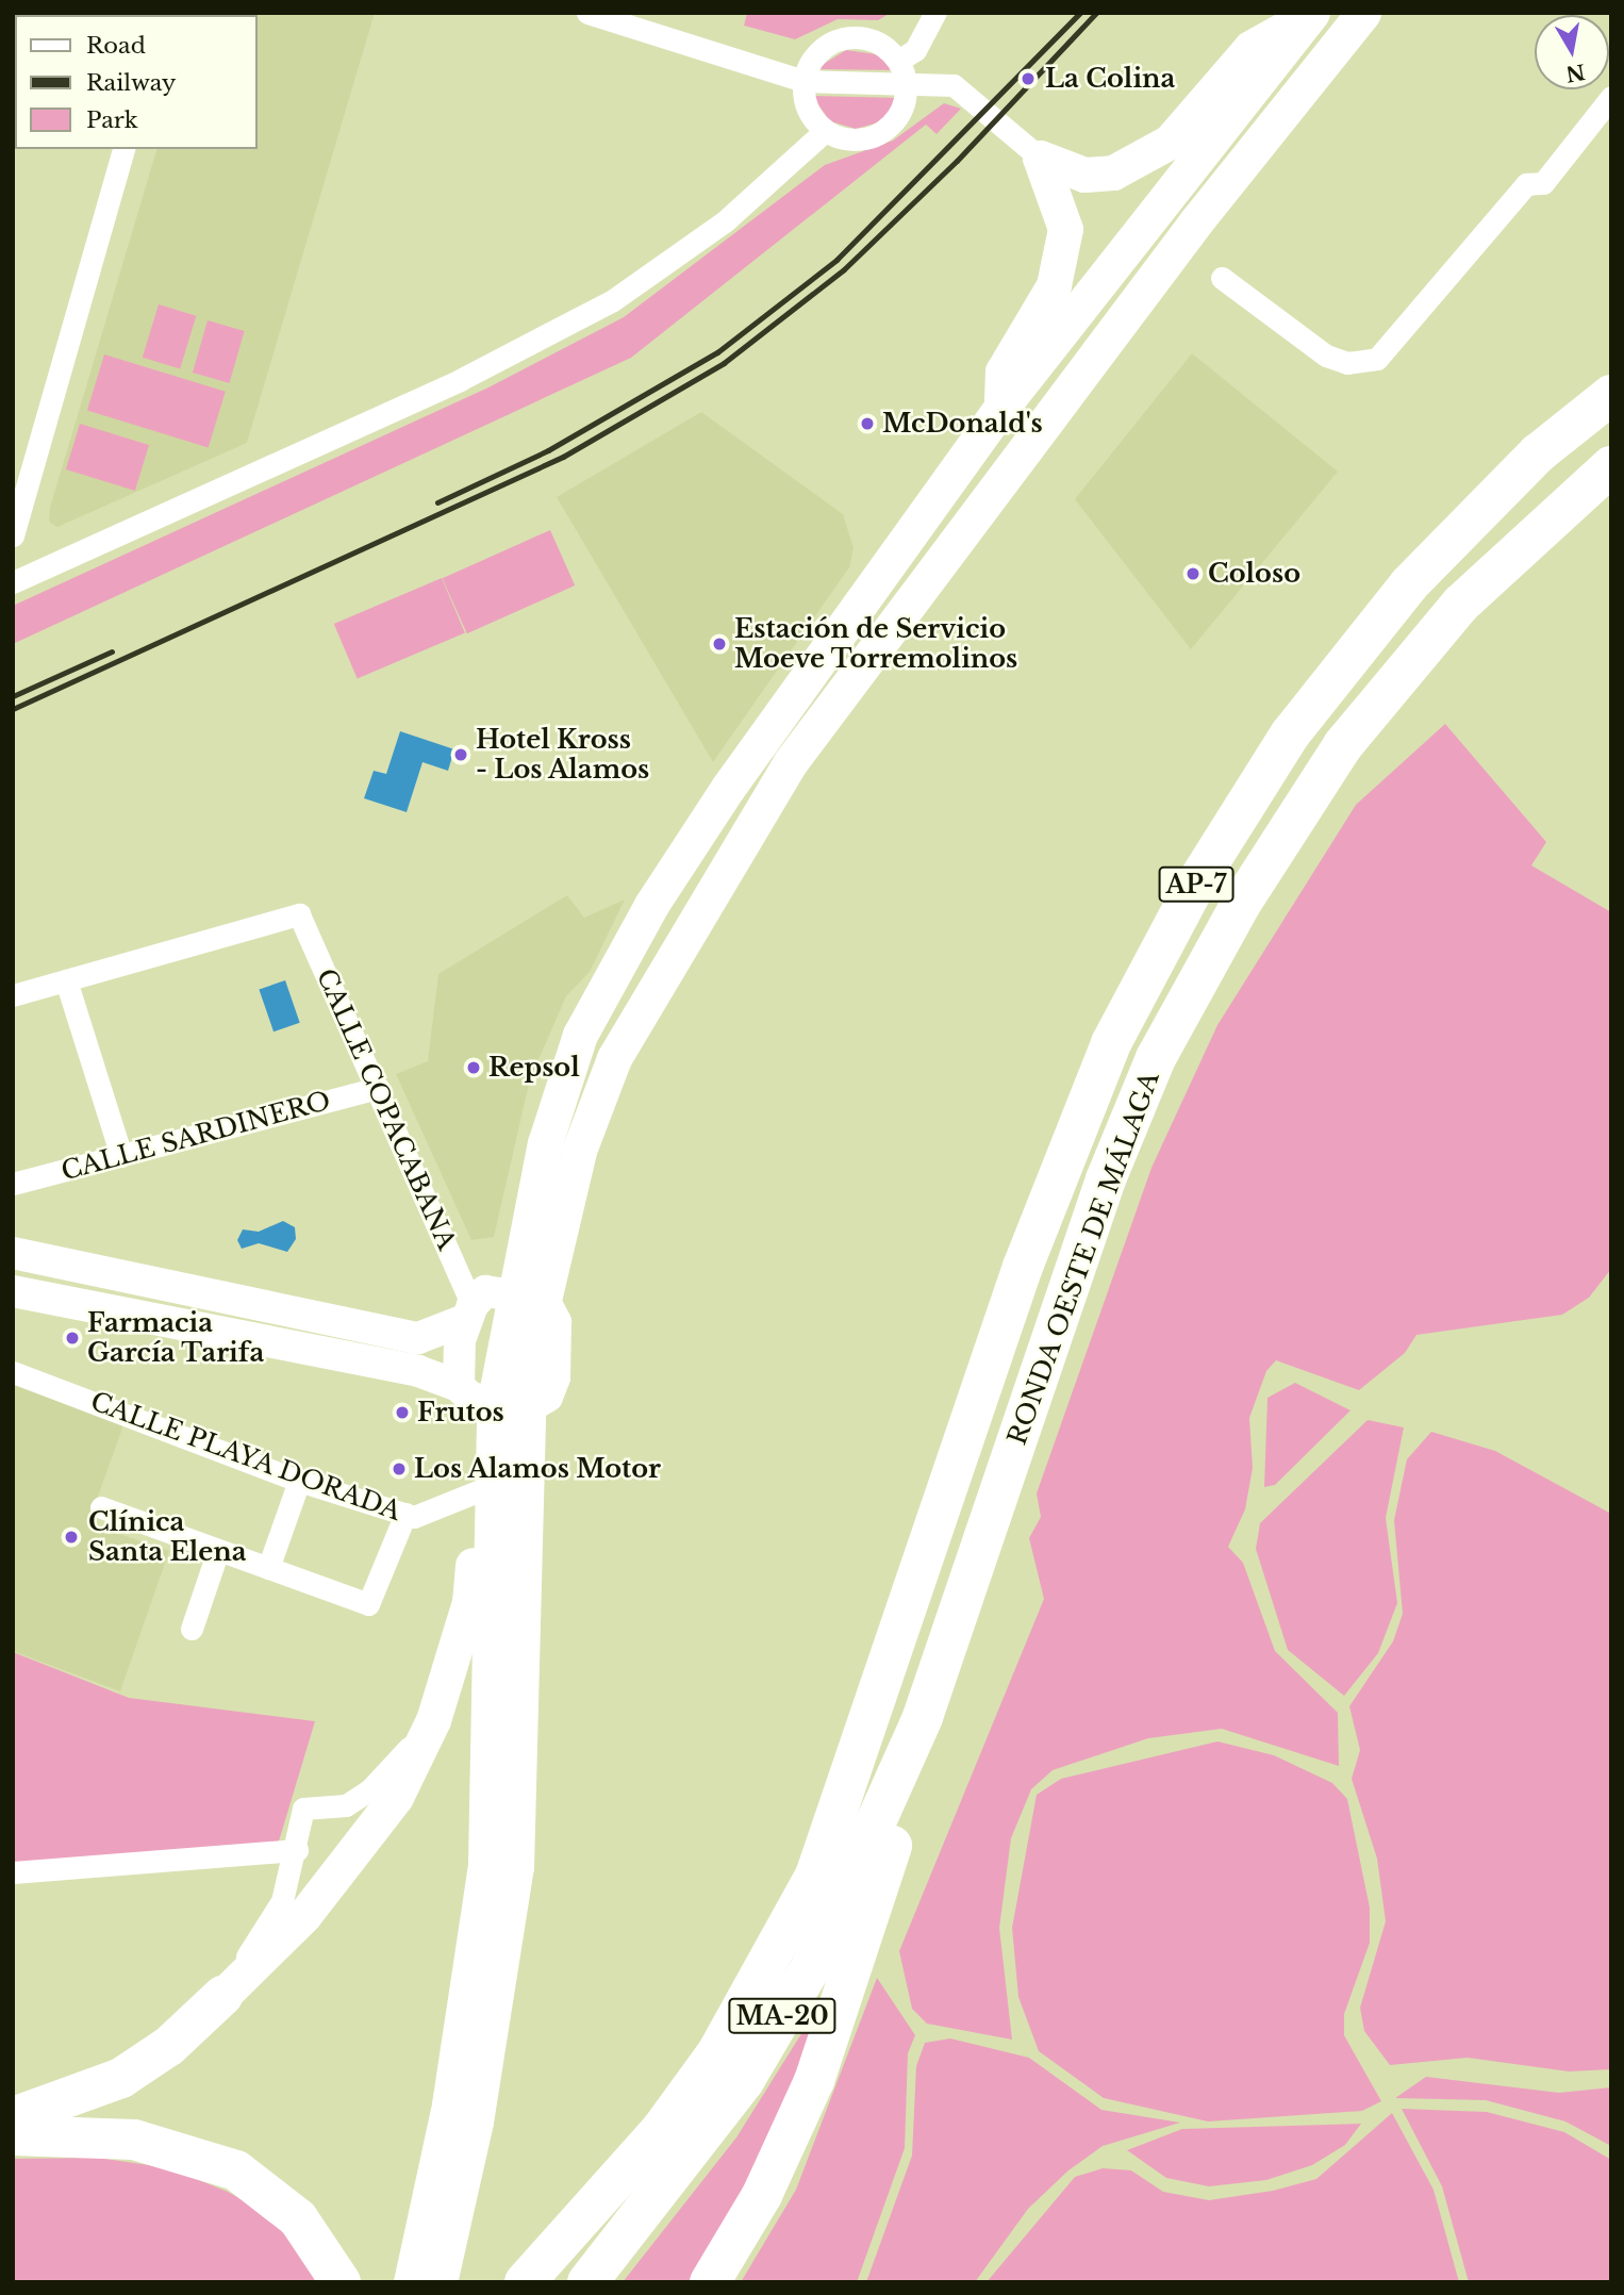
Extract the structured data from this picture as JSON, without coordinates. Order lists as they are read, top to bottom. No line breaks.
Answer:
{"streets":{"highway":["AP-7","RONDA OESTE DE MÁLAGA","MA-20"],"street":["CALLE COPACABANA","CALLE SARDINERO","CALLE PLAYA DORADA"]},"crossings":[["CALLE COPACABANA","CALLE SARDINERO"],["RONDA OESTE DE MÁLAGA","MA-20"]],"places":["La Colina","McDonald's","Coloso","Estación de Servicio Moeve Torremolinos","Hotel Kross - Los Alamos","Repsol","Farmacia García Tarifa","Frutos","Los Alamos Motor","Clínica Santa Elena"],"legend":["Road","Railway","Park"],"north":"bottom"}
